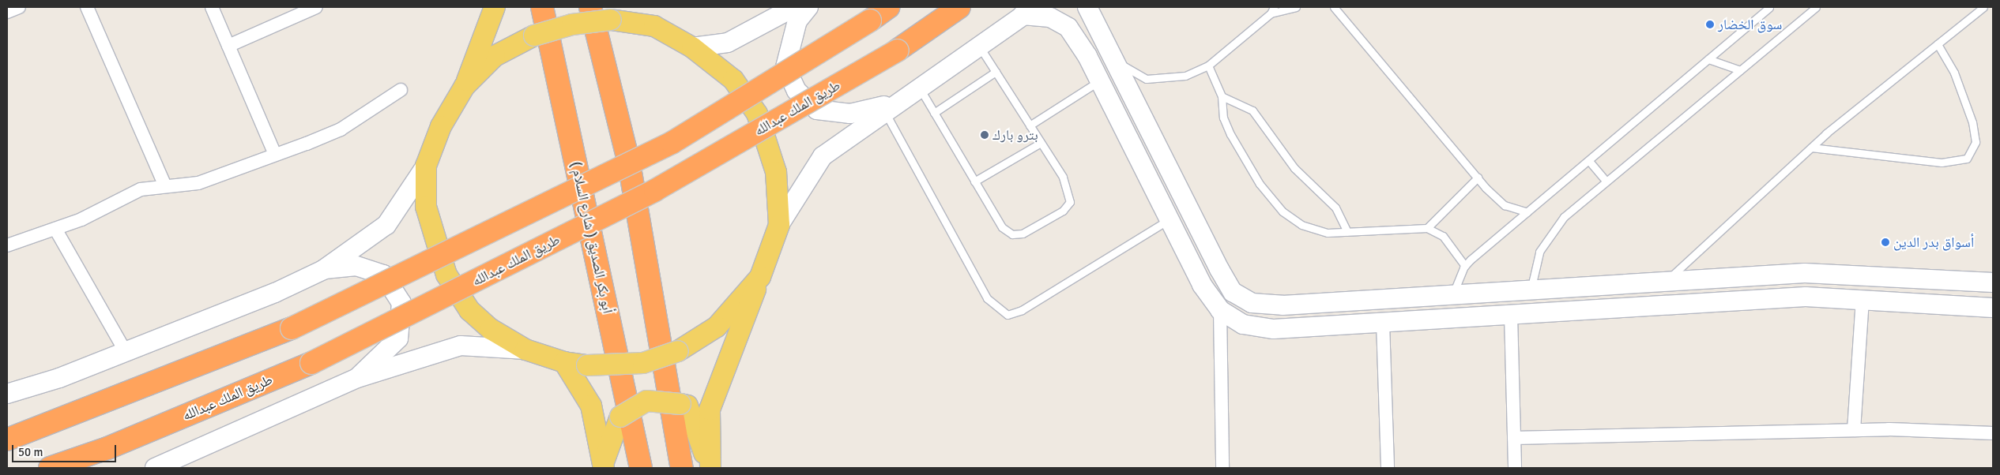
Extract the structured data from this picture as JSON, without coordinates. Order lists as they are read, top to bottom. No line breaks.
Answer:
{"streets":{"highway":["طريق الملك عبدالله","( شارع السلام ) أبو بكر الصديق"]},"places":["سوق الخضار","بترو بارك","أسواق بدر الدين"],"scale_bar":"50 m"}
